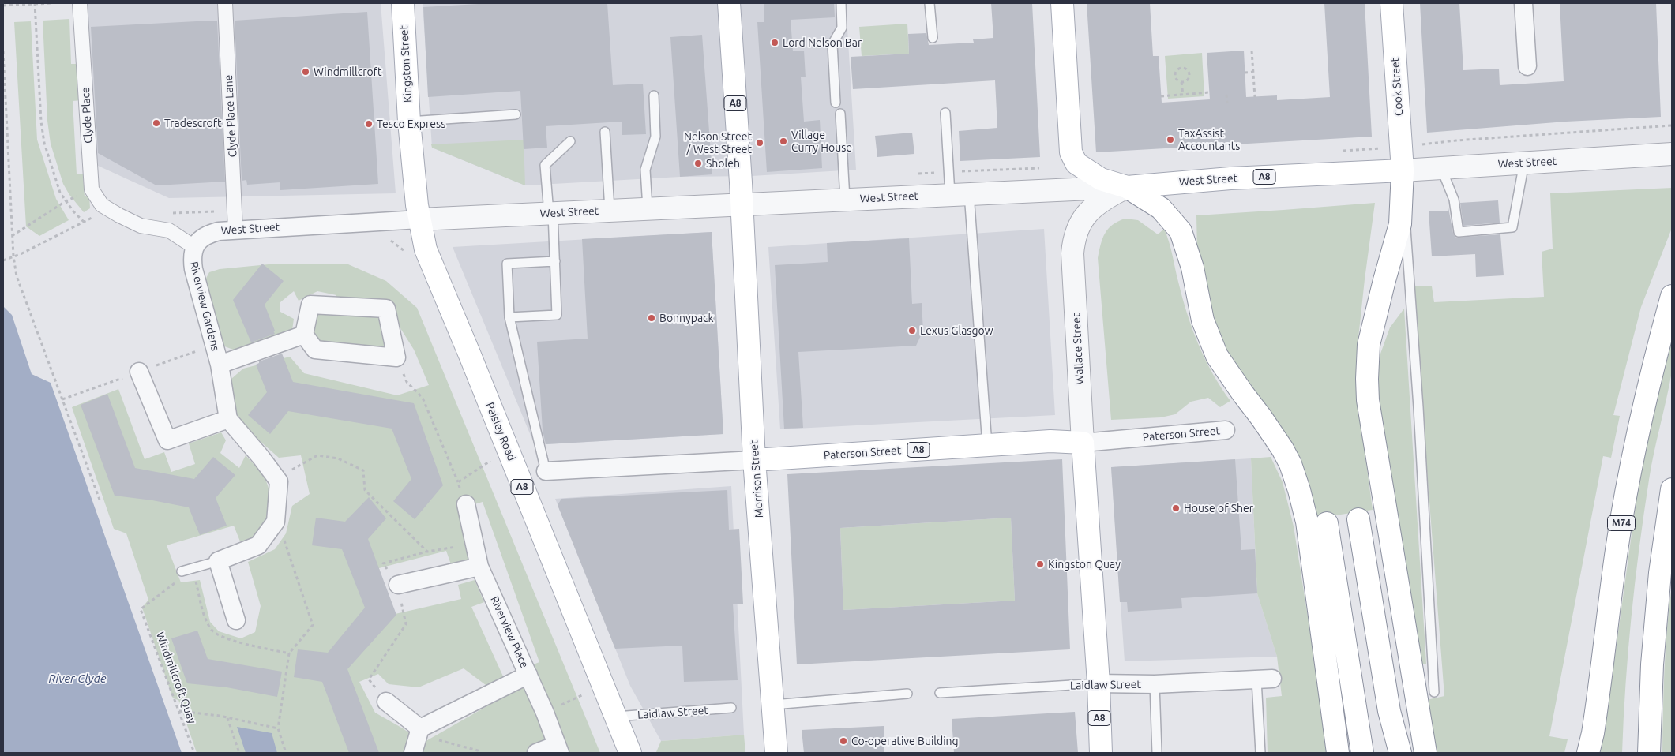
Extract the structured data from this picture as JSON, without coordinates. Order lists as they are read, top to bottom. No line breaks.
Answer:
{"streets":{"main road":["Kingston Street","Cook Street","A8","West Street","Wallace Street","Paisley Road","Paterson Street","Morrison Street","M74"],"street":["Clyde Place","Clyde Place Lane","Riverview Gardens","Riverview Place","Laidlaw Street"],"path":["Windmillcroft Quay"]},"crossings":[["Kingston Street","West Street"],["Kingston Street","Paisley Road"],["Cook Street","West Street"],["A8","West Street"],["A8","Wallace Street"],["A8","Morrison Street"],["Clyde Place Lane","West Street"],["West Street","Riverview Gardens"],["West Street","Wallace Street"],["West Street","Paisley Road"],["West Street","Morrison Street"],["Wallace Street","Paterson Street"],["Wallace Street","Laidlaw Street"],["Paisley Road","Laidlaw Street"],["Paterson Street","Morrison Street"]],"water":["River Clyde"],"places":["Lord Nelson Bar","Windmillcroft","Tradescroft","Tesco Express","TaxAssist Accountants","Village Curry House","Nelson Street / West Street","Sholeh","Bonnypack","Lexus Glasgow","House of Sher","Kingston Quay","Co-operative Building"]}
